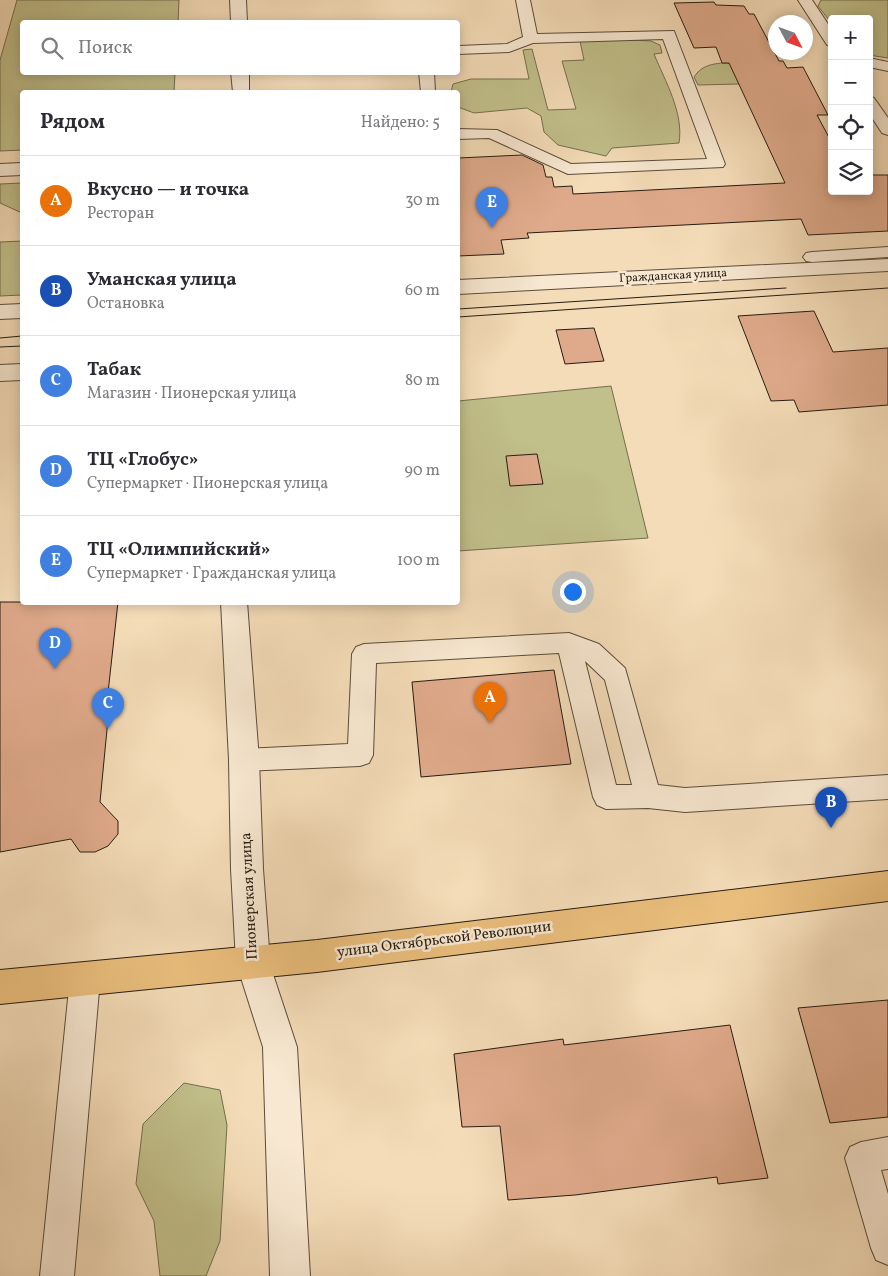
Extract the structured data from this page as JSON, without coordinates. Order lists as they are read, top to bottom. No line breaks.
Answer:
{"streets":{"main road":["улица Октябрьской Революции"],"street":["Гражданская улица","Пионерская улица"]},"crossings":[["Пионерская улица","улица Октябрьской Революции"]],"north":"bottom right","page":{"map_buttons":["+","−"],"search":"Поиск","heading":["Рядом","Найдено: 5"],"list":[{"mark":"A","name":"Вкусно — и точка","note":"Ресторан","value":"30 m"},{"mark":"B","name":"Уманская улица","note":"Остановка","value":"60 m"},{"mark":"C","name":"Табак","note":"Магазин · Пионерская улица","value":"80 m"},{"mark":"D","name":"ТЦ «Глобус»","note":"Супермаркет · Пионерская улица","value":"90 m"},{"mark":"E","name":"ТЦ «Олимпийский»","note":"Супермаркет · Гражданская улица","value":"100 m"}],"pins":["E","D","A","C","B"]}}
